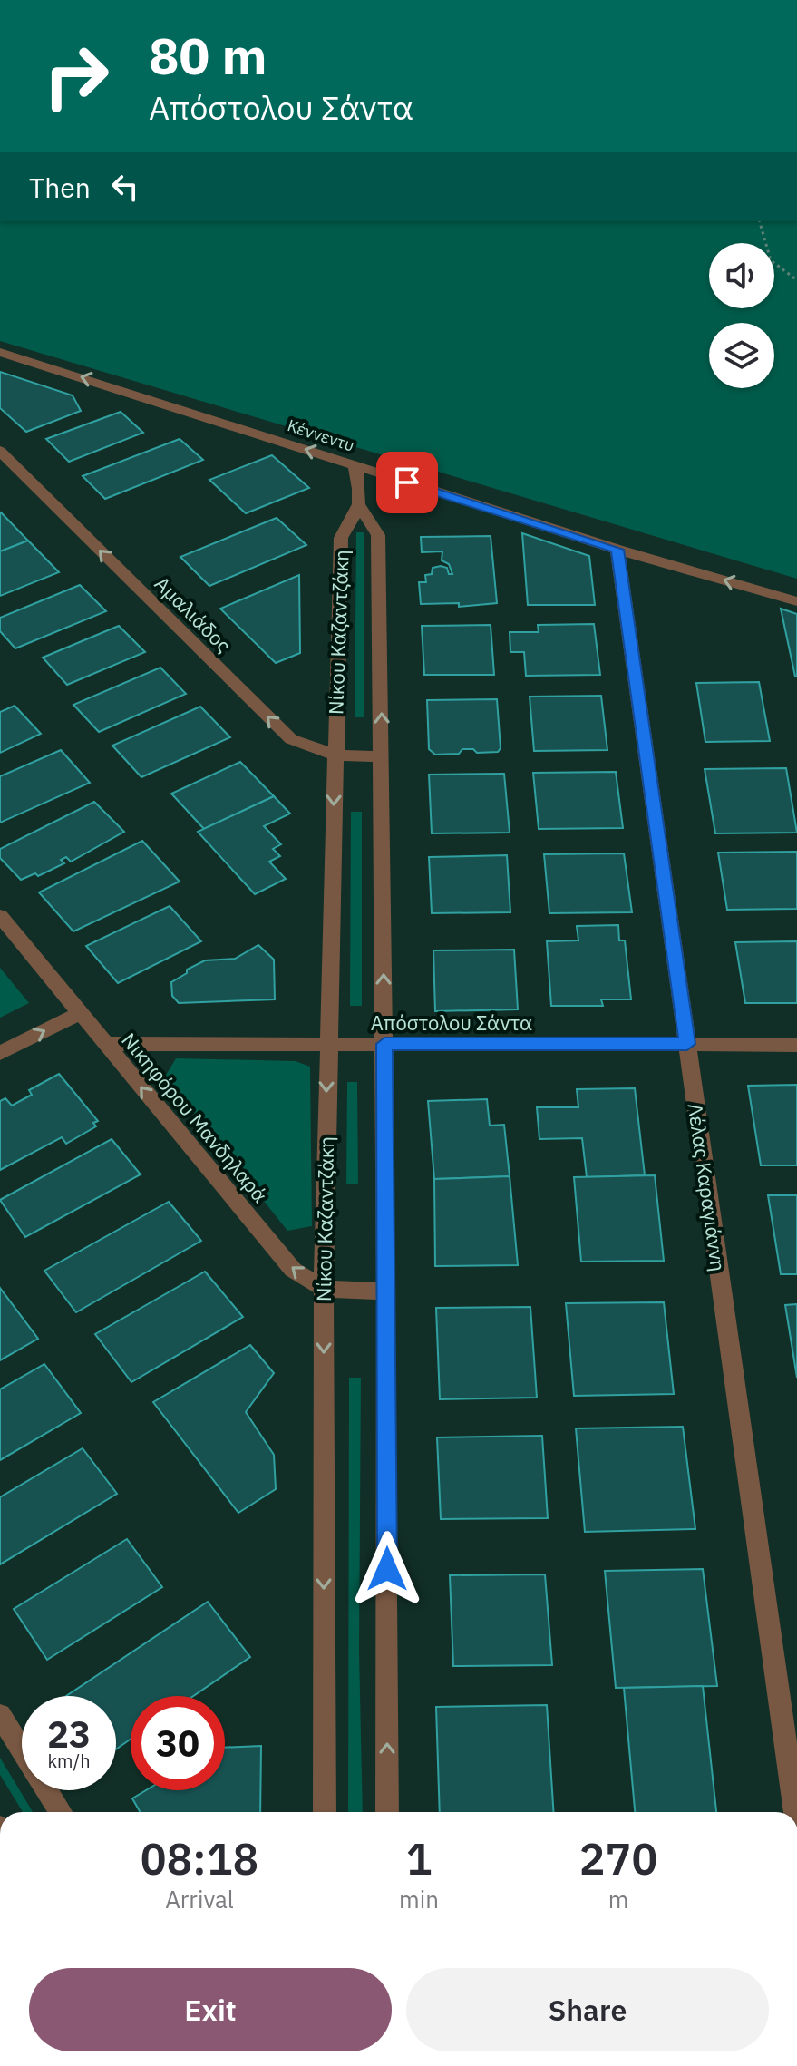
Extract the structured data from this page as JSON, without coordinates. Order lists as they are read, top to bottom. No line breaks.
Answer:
{"streets":{"street":["Κέννεντυ","Αμαλιάδος","Νίκου Καζαντζάκη","Απόστολου Σάντα","Νικηφόρου Μανδηλαρά","Λέλας Καραγιάννη"]},"crossings":[["Κέννεντυ","Λέλας Καραγιάννη"],["Αμαλιάδος","Νίκου Καζαντζάκη"],["Νίκου Καζαντζάκη","Απόστολου Σάντα"],["Νίκου Καζαντζάκη","Νικηφόρου Μανδηλαρά"],["Απόστολου Σάντα","Νικηφόρου Μανδηλαρά"],["Απόστολου Σάντα","Λέλας Καραγιάννη"]],"one_way":["Κέννεντυ","Αμαλιάδος","Νικηφόρου Μανδηλαρά"],"page":{"turn":["80 m","Απόστολου Σάντα"],"then":"Then","speed":"23 km/h","limit":"30","eta":["08:18","Arrival","1","min","270","m"],"buttons":["Exit","Share"]}}
